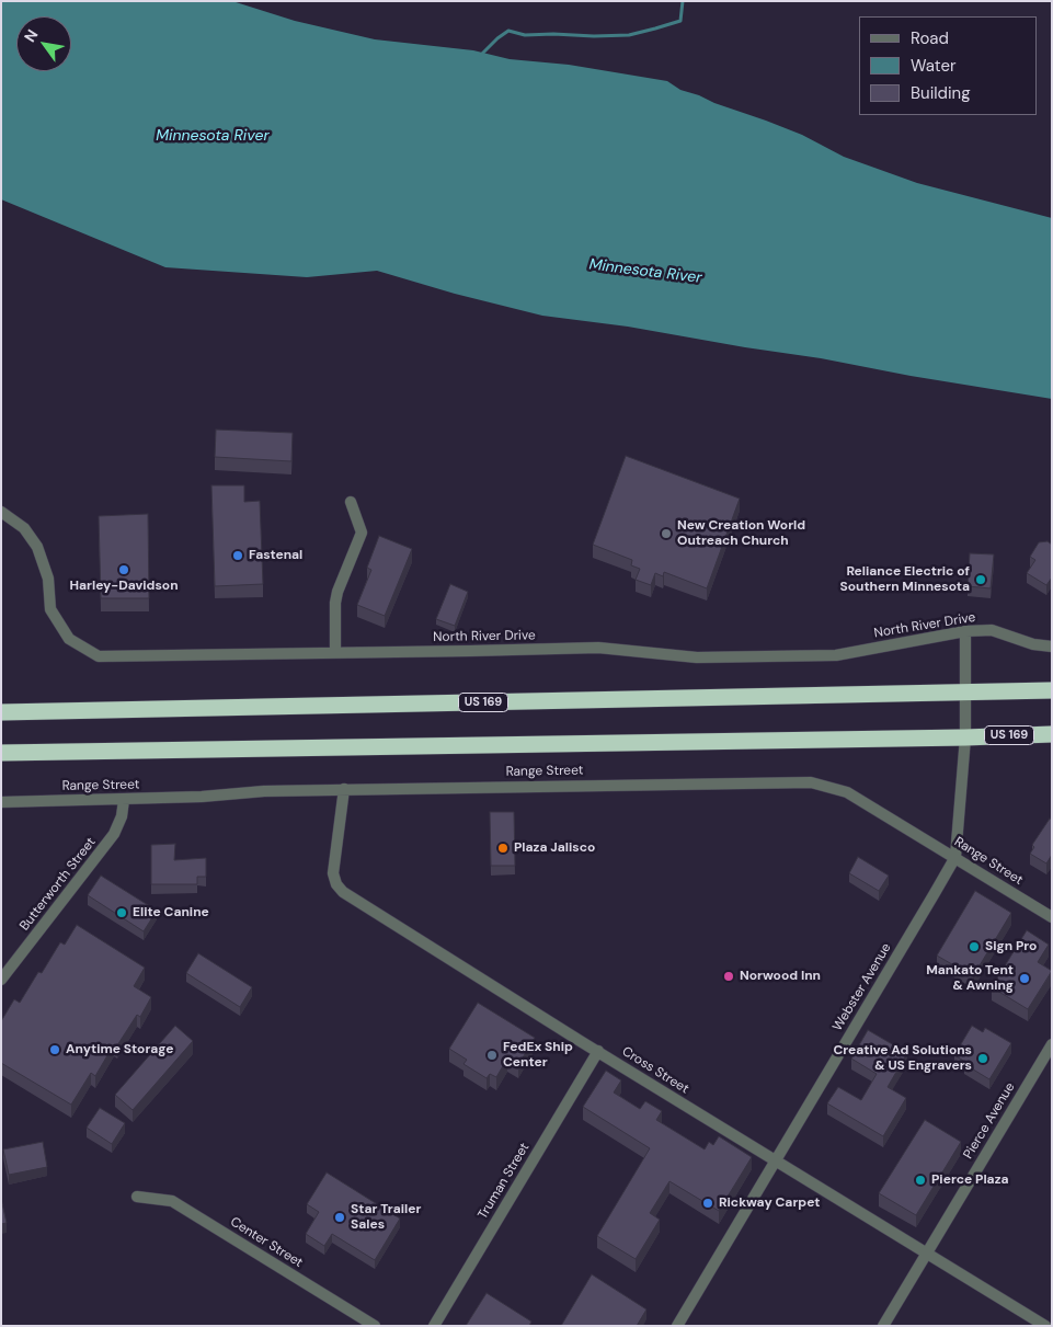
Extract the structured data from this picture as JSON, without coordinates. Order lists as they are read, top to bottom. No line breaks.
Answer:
{"streets":{"highway":["US 169"],"street":["North River Drive","Range Street","Butterworth Street","Webster Avenue","Cross Street","Pierce Avenue","Truman Street","Center Street"]},"crossings":[["North River Drive","Webster Avenue"],["US 169","Webster Avenue"],["Range Street","Butterworth Street"],["Range Street","Webster Avenue"],["Range Street","Cross Street"],["Webster Avenue","Cross Street"],["Cross Street","Pierce Avenue"],["Cross Street","Truman Street"]],"water":["Minnesota River"],"places":["New Creation World Outreach Church","Fastenal","Harley-Davidson","Reliance Electric of Southern Minnesota","Plaza Jalisco","Elite Canine","Sign Pro","Norwood Inn","Mankato Tent & Awning","Anytime Storage","FedEx Ship Center","Creative Ad Solutions & US Engravers","Pierce Plaza","Rickway Carpet","Star Trailer Sales"],"legend":["Road","Water","Building"],"north":"top left"}
